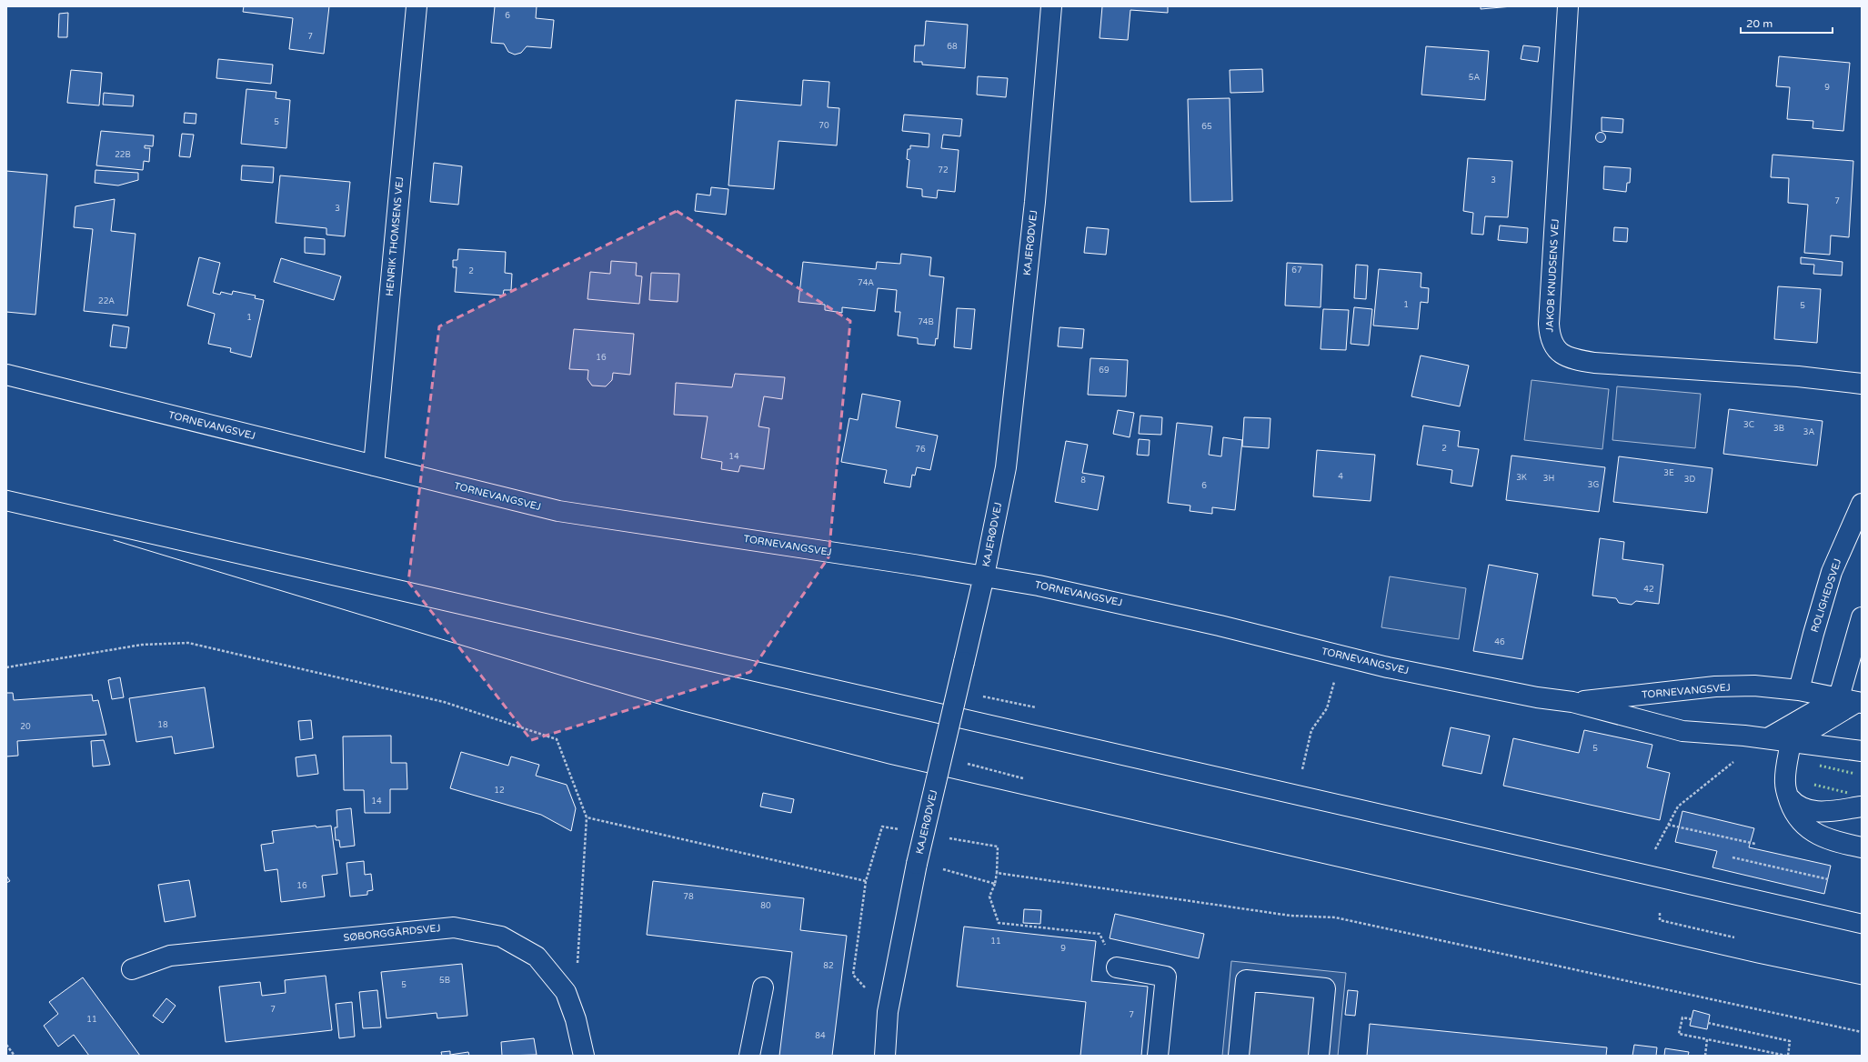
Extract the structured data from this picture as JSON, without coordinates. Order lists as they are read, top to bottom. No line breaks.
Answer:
{"streets":{"street":["HENRIK THOMSENS VEJ","KAJERØDVEJ","JAKOB KNUDSENS VEJ","TORNEVANGSVEJ","ROLIGHEDSVEJ","SØBORGGÅRDSVEJ"]},"crossings":[["HENRIK THOMSENS VEJ","TORNEVANGSVEJ"],["KAJERØDVEJ","TORNEVANGSVEJ"],["TORNEVANGSVEJ","ROLIGHEDSVEJ"]],"house_numbers":["6","7","68","5A","9","5","70","65","22B","72","3","7","3","67","2","74A","22A","1","5","1","74B","16","69","3C","3B","3A","2","76","14","3E","4","3K","3H","3D","8","3G","6","42","46","18","20","5","12","14","16","78","80","11","9","82","5B","5","7","7","11","84"],"scale_bar":"20 m"}
